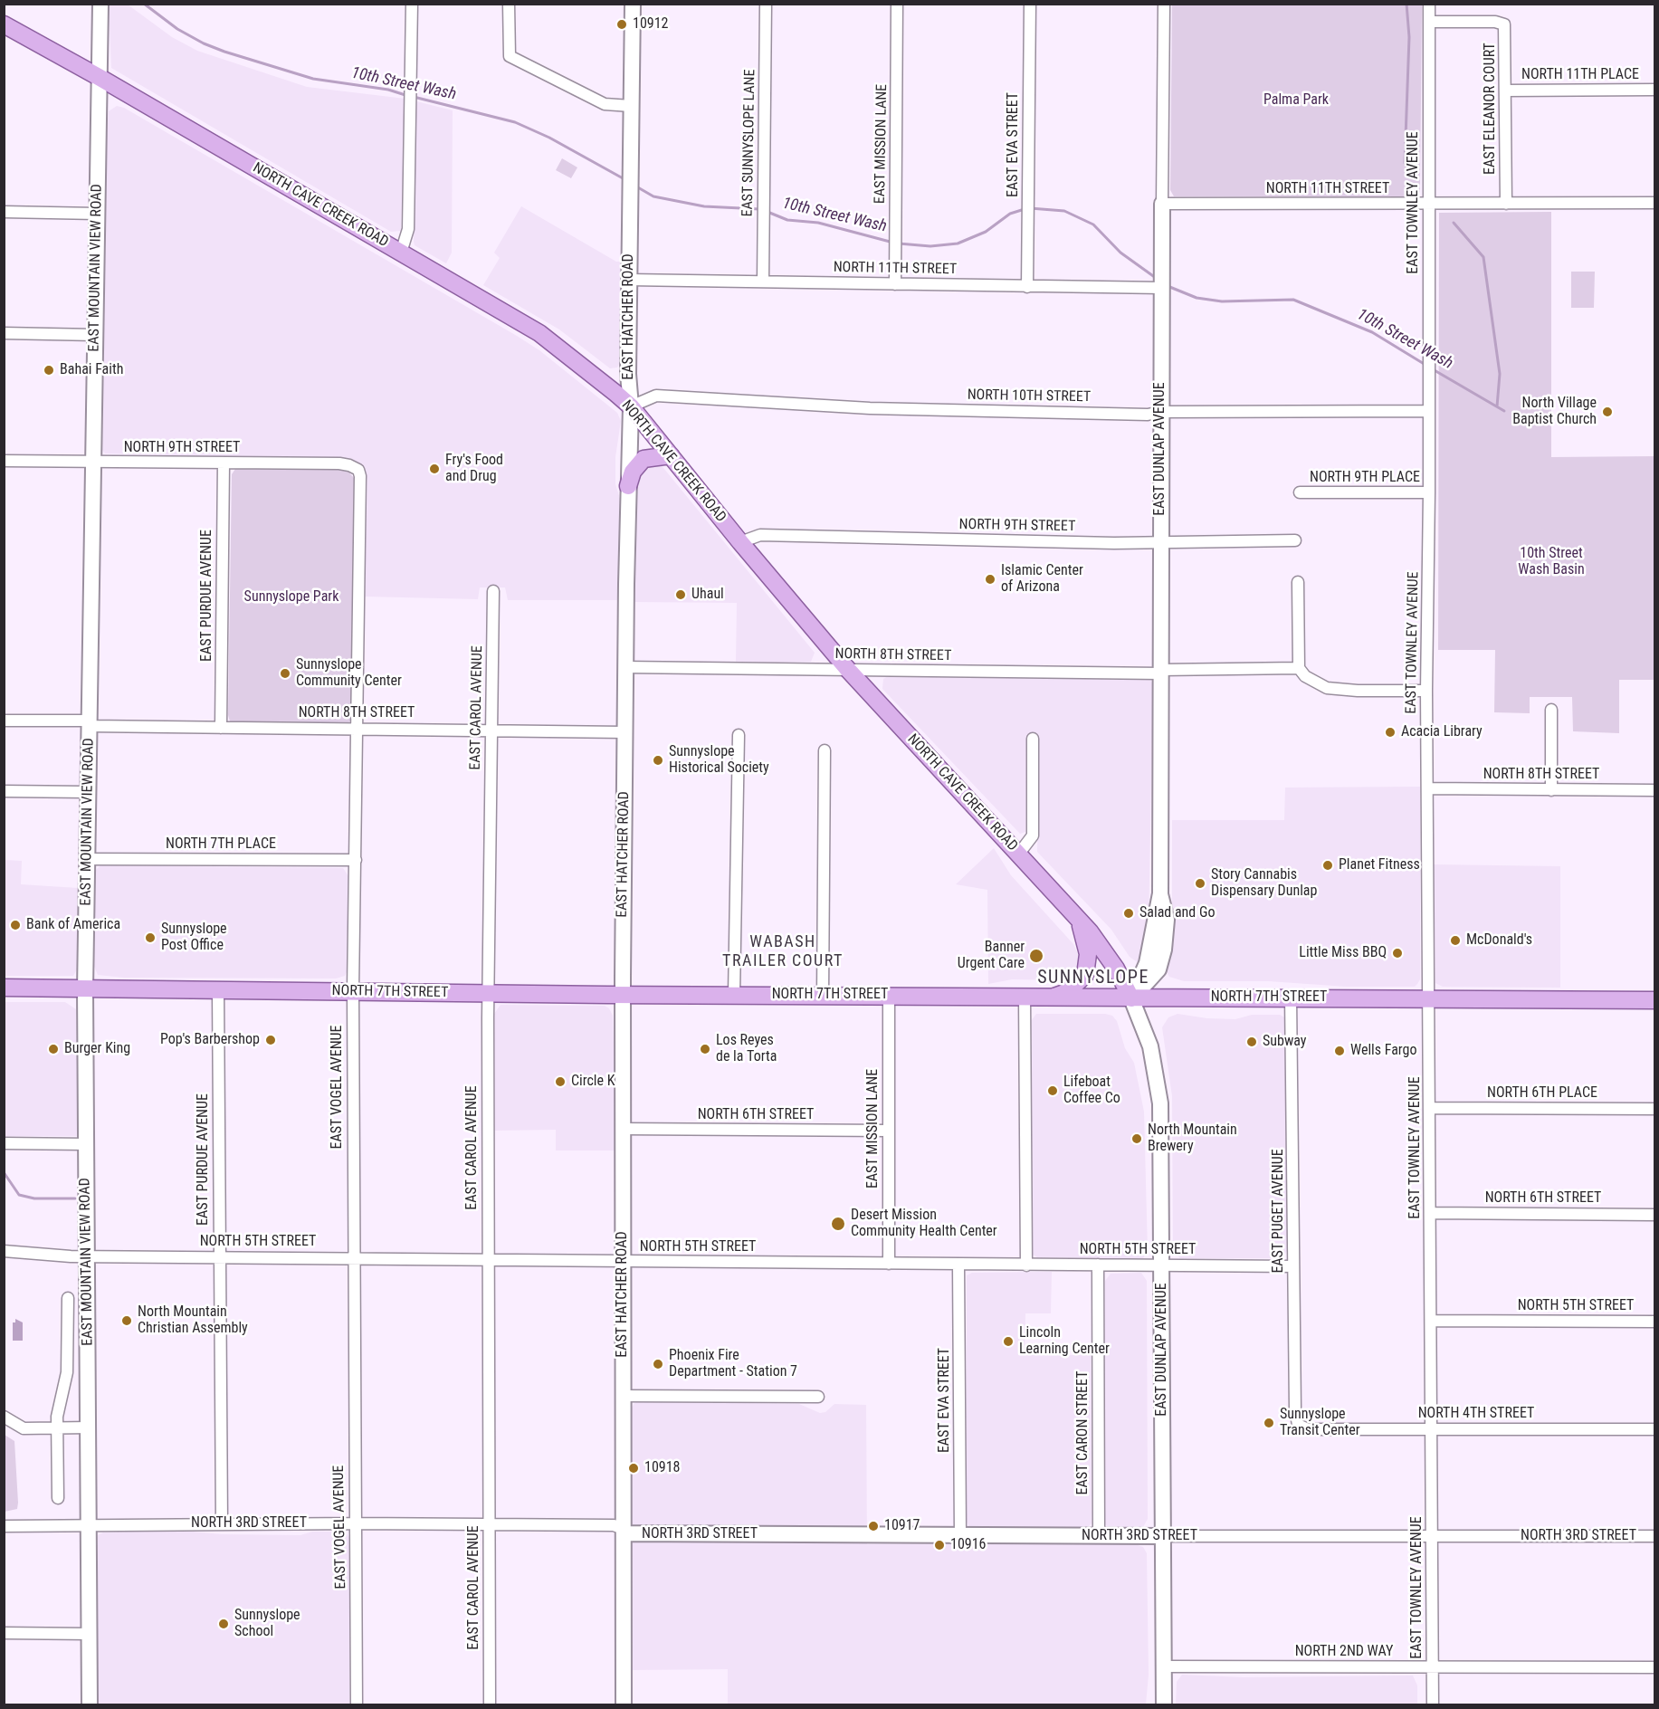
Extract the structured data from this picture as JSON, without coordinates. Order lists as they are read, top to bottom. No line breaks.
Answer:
{"streets":{"main road":["NORTH CAVE CREEK ROAD","NORTH 7TH STREET"],"street":["NORTH 11TH PLACE","EAST ELEANOR COURT","EAST SUNNYSLOPE LANE","EAST MISSION LANE","EAST EVA STREET","NORTH 11TH STREET","EAST TOWNLEY AVENUE","EAST MOUNTAIN VIEW ROAD","EAST HATCHER ROAD","NORTH 10TH STREET","NORTH 9TH STREET","EAST DUNLAP AVENUE","NORTH 9TH PLACE","EAST PURDUE AVENUE","NORTH 8TH STREET","EAST CAROL AVENUE","NORTH 7TH PLACE","EAST VOGEL AVENUE","NORTH 6TH PLACE","NORTH 6TH STREET","EAST PUGET AVENUE","NORTH 5TH STREET","NORTH 4TH STREET","EAST CARON STREET","NORTH 3RD STREET","NORTH 2ND WAY"]},"crossings":[["NORTH 11TH PLACE","EAST ELEANOR COURT"],["EAST ELEANOR COURT","NORTH 11TH STREET"],["EAST ELEANOR COURT","EAST TOWNLEY AVENUE"],["EAST SUNNYSLOPE LANE","NORTH 11TH STREET"],["EAST MISSION LANE","NORTH 11TH STREET"],["EAST MISSION LANE","NORTH 7TH STREET"],["EAST MISSION LANE","NORTH 6TH STREET"],["EAST MISSION LANE","NORTH 5TH STREET"],["EAST EVA STREET","NORTH 11TH STREET"],["EAST EVA STREET","NORTH 5TH STREET"],["EAST EVA STREET","NORTH 3RD STREET"],["NORTH 11TH STREET","EAST TOWNLEY AVENUE"],["NORTH 11TH STREET","EAST HATCHER ROAD"],["NORTH 11TH STREET","EAST DUNLAP AVENUE"],["EAST TOWNLEY AVENUE","NORTH 10TH STREET"],["EAST TOWNLEY AVENUE","NORTH 9TH PLACE"],["EAST TOWNLEY AVENUE","NORTH 8TH STREET"],["EAST TOWNLEY AVENUE","NORTH 7TH STREET"],["EAST TOWNLEY AVENUE","NORTH 6TH PLACE"],["EAST TOWNLEY AVENUE","NORTH 6TH STREET"],["EAST TOWNLEY AVENUE","NORTH 5TH STREET"],["EAST TOWNLEY AVENUE","NORTH 4TH STREET"],["EAST TOWNLEY AVENUE","NORTH 3RD STREET"],["EAST TOWNLEY AVENUE","NORTH 2ND WAY"],["NORTH CAVE CREEK ROAD","EAST MOUNTAIN VIEW ROAD"],["NORTH CAVE CREEK ROAD","EAST HATCHER ROAD"],["NORTH CAVE CREEK ROAD","NORTH 10TH STREET"],["NORTH CAVE CREEK ROAD","NORTH 9TH STREET"],["NORTH CAVE CREEK ROAD","EAST DUNLAP AVENUE"],["NORTH CAVE CREEK ROAD","NORTH 8TH STREET"],["NORTH CAVE CREEK ROAD","NORTH 7TH STREET"],["EAST MOUNTAIN VIEW ROAD","NORTH 9TH STREET"],["EAST MOUNTAIN VIEW ROAD","NORTH 8TH STREET"],["EAST MOUNTAIN VIEW ROAD","NORTH 7TH PLACE"],["EAST MOUNTAIN VIEW ROAD","NORTH 7TH STREET"],["EAST MOUNTAIN VIEW ROAD","NORTH 5TH STREET"],["EAST MOUNTAIN VIEW ROAD","NORTH 3RD STREET"],["EAST HATCHER ROAD","NORTH 10TH STREET"],["EAST HATCHER ROAD","NORTH 8TH STREET"],["EAST HATCHER ROAD","NORTH 7TH STREET"],["EAST HATCHER ROAD","NORTH 6TH STREET"],["EAST HATCHER ROAD","NORTH 5TH STREET"],["EAST HATCHER ROAD","NORTH 3RD STREET"],["NORTH 10TH STREET","EAST DUNLAP AVENUE"],["NORTH 9TH STREET","EAST DUNLAP AVENUE"],["NORTH 9TH STREET","EAST PURDUE AVENUE"],["NORTH 9TH STREET","EAST VOGEL AVENUE"],["EAST DUNLAP AVENUE","NORTH 8TH STREET"],["EAST DUNLAP AVENUE","NORTH 7TH STREET"],["EAST DUNLAP AVENUE","NORTH 5TH STREET"],["EAST DUNLAP AVENUE","NORTH 3RD STREET"],["EAST DUNLAP AVENUE","NORTH 2ND WAY"],["EAST PURDUE AVENUE","NORTH 8TH STREET"],["EAST PURDUE AVENUE","NORTH 7TH STREET"],["EAST PURDUE AVENUE","NORTH 5TH STREET"],["EAST PURDUE AVENUE","NORTH 3RD STREET"],["NORTH 8TH STREET","EAST CAROL AVENUE"],["NORTH 8TH STREET","EAST VOGEL AVENUE"],["EAST CAROL AVENUE","NORTH 7TH STREET"],["EAST CAROL AVENUE","NORTH 5TH STREET"],["EAST CAROL AVENUE","NORTH 3RD STREET"],["NORTH 7TH PLACE","EAST VOGEL AVENUE"],["NORTH 7TH STREET","EAST VOGEL AVENUE"],["NORTH 7TH STREET","EAST PUGET AVENUE"],["EAST VOGEL AVENUE","NORTH 5TH STREET"],["EAST VOGEL AVENUE","NORTH 3RD STREET"],["EAST PUGET AVENUE","NORTH 5TH STREET"],["EAST PUGET AVENUE","NORTH 4TH STREET"],["NORTH 5TH STREET","EAST CARON STREET"],["EAST CARON STREET","NORTH 3RD STREET"]],"districts":["WABASH TRAILER COURT","SUNNYSLOPE"],"water":["10th Street Wash"],"parks":["Palma Park","10th Street Wash Basin","Sunnyslope Park"],"places":["10912","Bahai Faith","North Village Baptist Church","Fry's Food and Drug","Islamic Center of Arizona","Uhaul","Sunnyslope Community Center","Acacia Library","Sunnyslope Historical Society","Planet Fitness","Story Cannabis Dispensary Dunlap","Salad and Go","Bank of America","Sunnyslope Post Office","McDonald's","Little Miss BBQ","Banner Urgent Care","Pop's Barbershop","Subway","Burger King","Los Reyes de la Torta","Wells Fargo","Circle K","Lifeboat Coffee Co","North Mountain Brewery","Desert Mission Community Health Center","North Mountain Christian Assembly","Lincoln Learning Center","Phoenix Fire Department - Station 7","Sunnyslope Transit Center","10918","10917","10916","Sunnyslope School"]}
